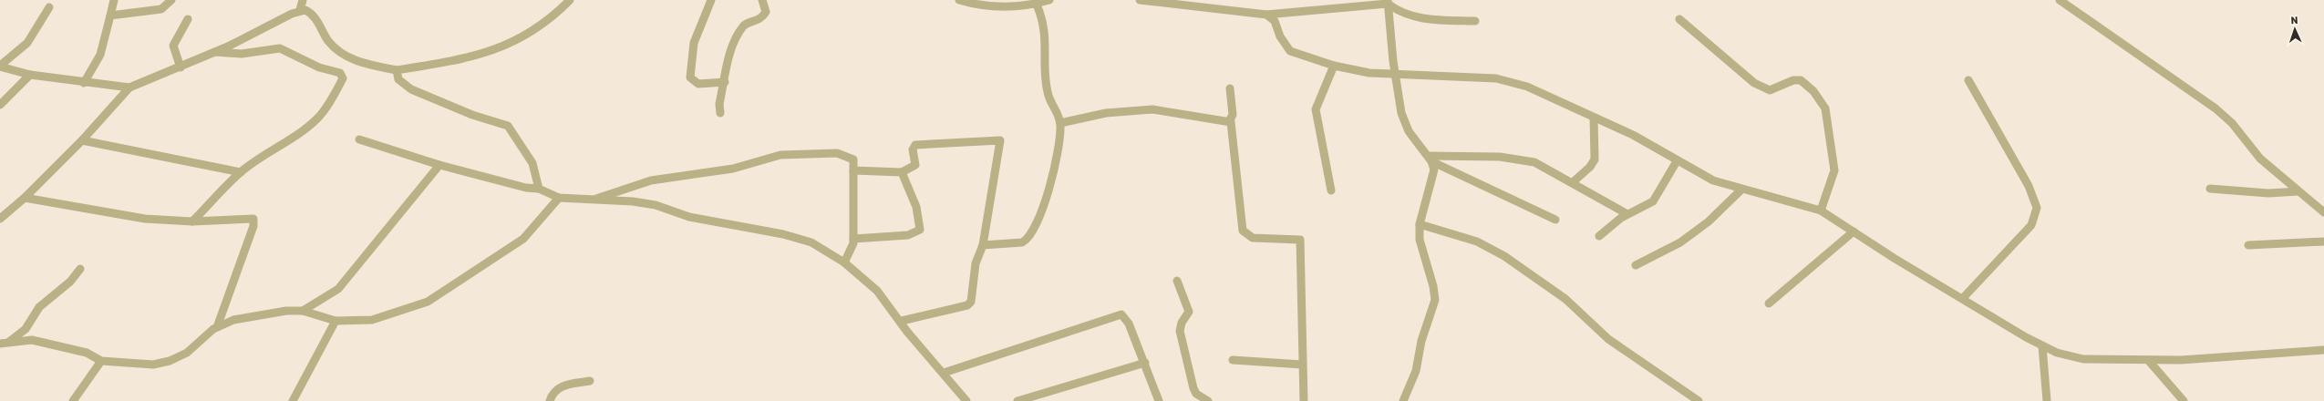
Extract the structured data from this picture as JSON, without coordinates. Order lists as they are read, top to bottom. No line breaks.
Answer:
{"north":"top"}
